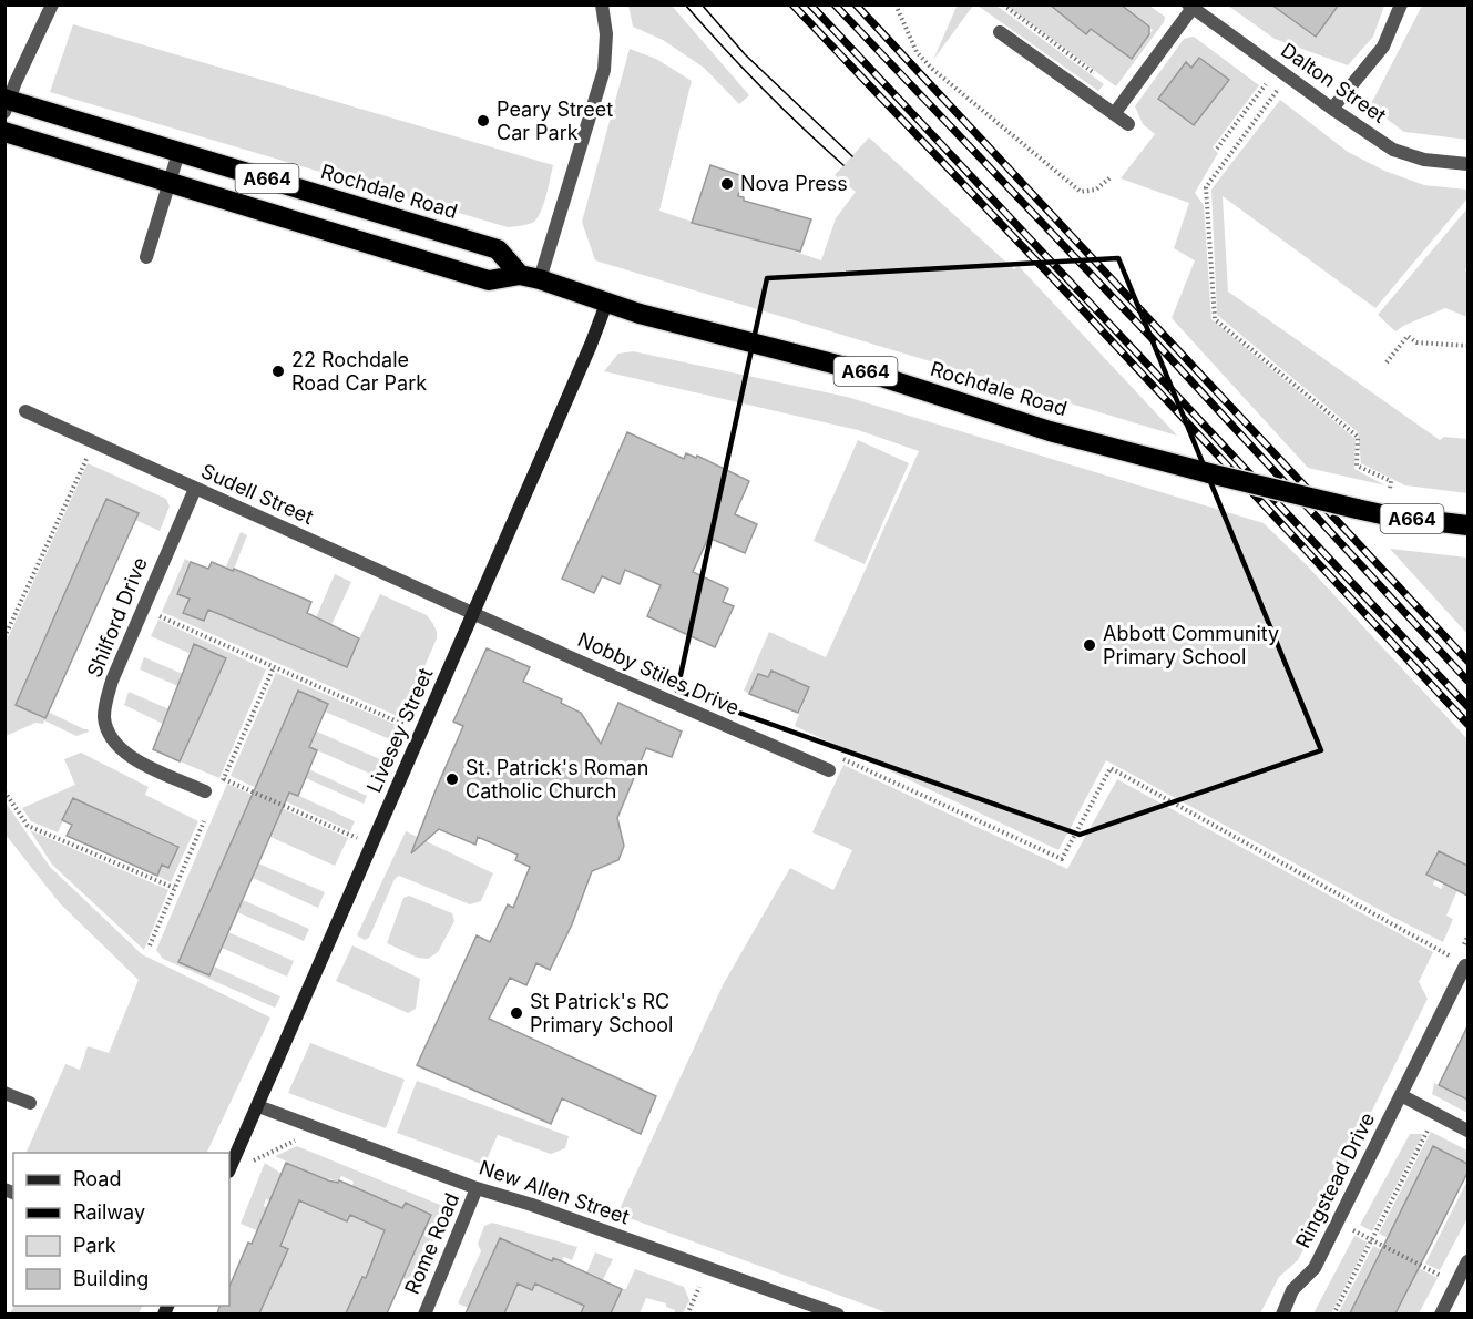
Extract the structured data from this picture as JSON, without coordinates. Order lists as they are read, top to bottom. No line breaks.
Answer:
{"streets":{"highway":["A664","Rochdale Road"],"street":["Dalton Street","Sudell Street","Shilford Drive","Nobby Stiles Drive","Livesey Street","Ringstead Drive","New Allen Street","Rome Road"]},"crossings":[["Rochdale Road","Livesey Street"],["Sudell Street","Shilford Drive"],["Sudell Street","Nobby Stiles Drive"],["Sudell Street","Livesey Street"],["Nobby Stiles Drive","Livesey Street"],["Livesey Street","New Allen Street"],["New Allen Street","Rome Road"]],"places":["Peary Street Car Park","Nova Press","22 Rochdale Road Car Park","Abbott Community Primary School","St. Patrick's Roman Catholic Church","St Patrick's RC Primary School"],"legend":["Road","Railway","Park","Building"]}
